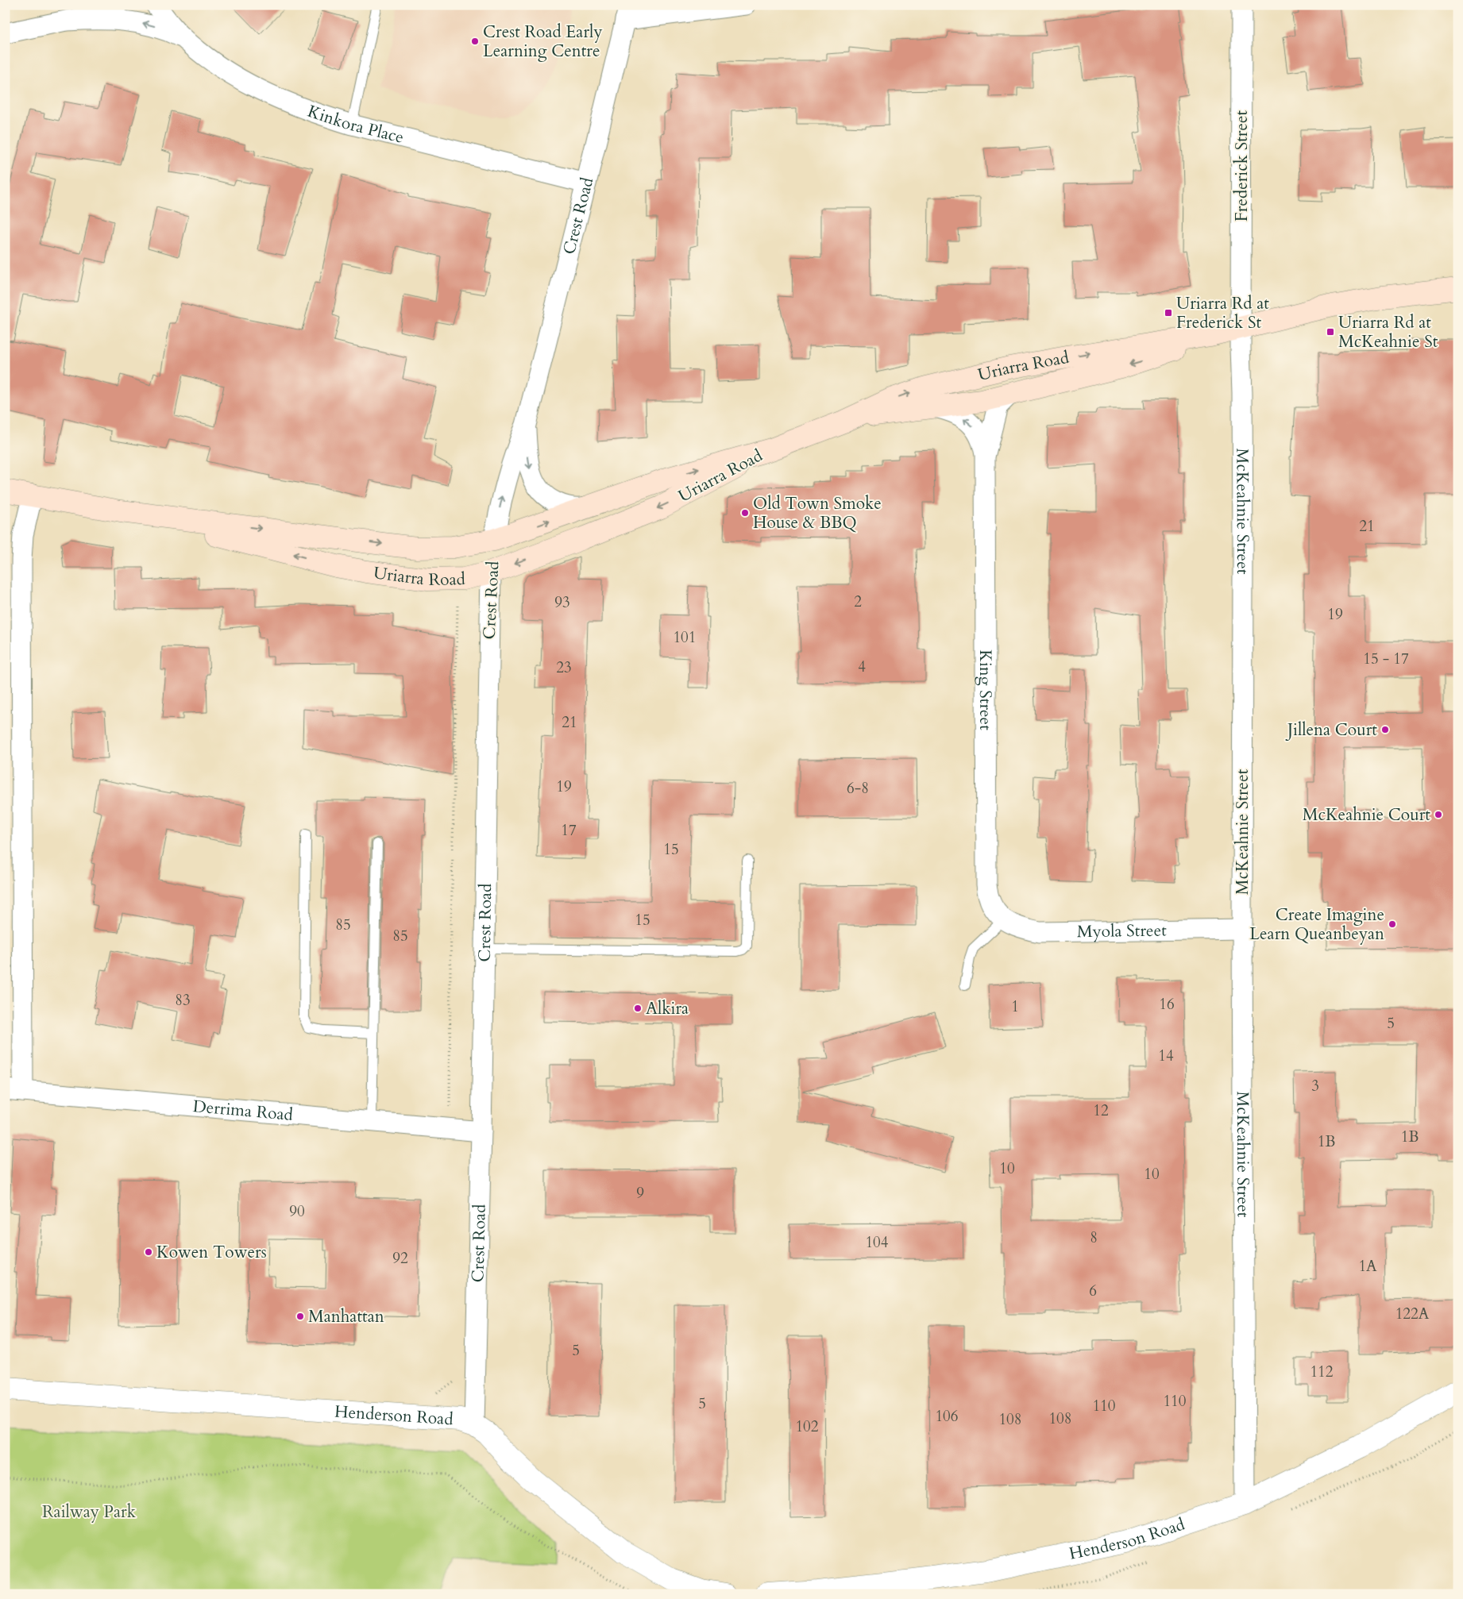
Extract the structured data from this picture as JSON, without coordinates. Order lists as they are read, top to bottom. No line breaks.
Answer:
{"streets":{"main road":["Crest Road","Uriarra Road"],"street":["Kinkora Place","Frederick Street","McKeahnie Street","King Street","Myola Street","Derrima Road","Henderson Road"]},"crossings":[["Kinkora Place","Crest Road"],["Frederick Street","Uriarra Road"],["Frederick Street","McKeahnie Street"],["Crest Road","Uriarra Road"],["Crest Road","Derrima Road"],["Crest Road","Henderson Road"],["Uriarra Road","McKeahnie Street"],["Uriarra Road","King Street"],["McKeahnie Street","Myola Street"],["McKeahnie Street","Henderson Road"],["King Street","Myola Street"]],"parks":["Railway Park"],"places":{"other":["Crest Road Early Learning Centre","Old Town Smoke House & BBQ","Jillena Court","McKeahnie Court","Create Imagine Learn Queanbeyan","Alkira","Kowen Towers","Manhattan"],"transit":["Uriarra Rd at Frederick St","Uriarra Rd at McKeahnie St"]},"house_numbers":["21","2","93","19","101","15 - 17","4","23","21","19","6-8","17","15","15","85","85","83","16","1","5","14","3","12","1B","1B","10","10","9","90","8","104","92","1A","6","122A","5","112","110","5","110","106","108","108","102"]}
